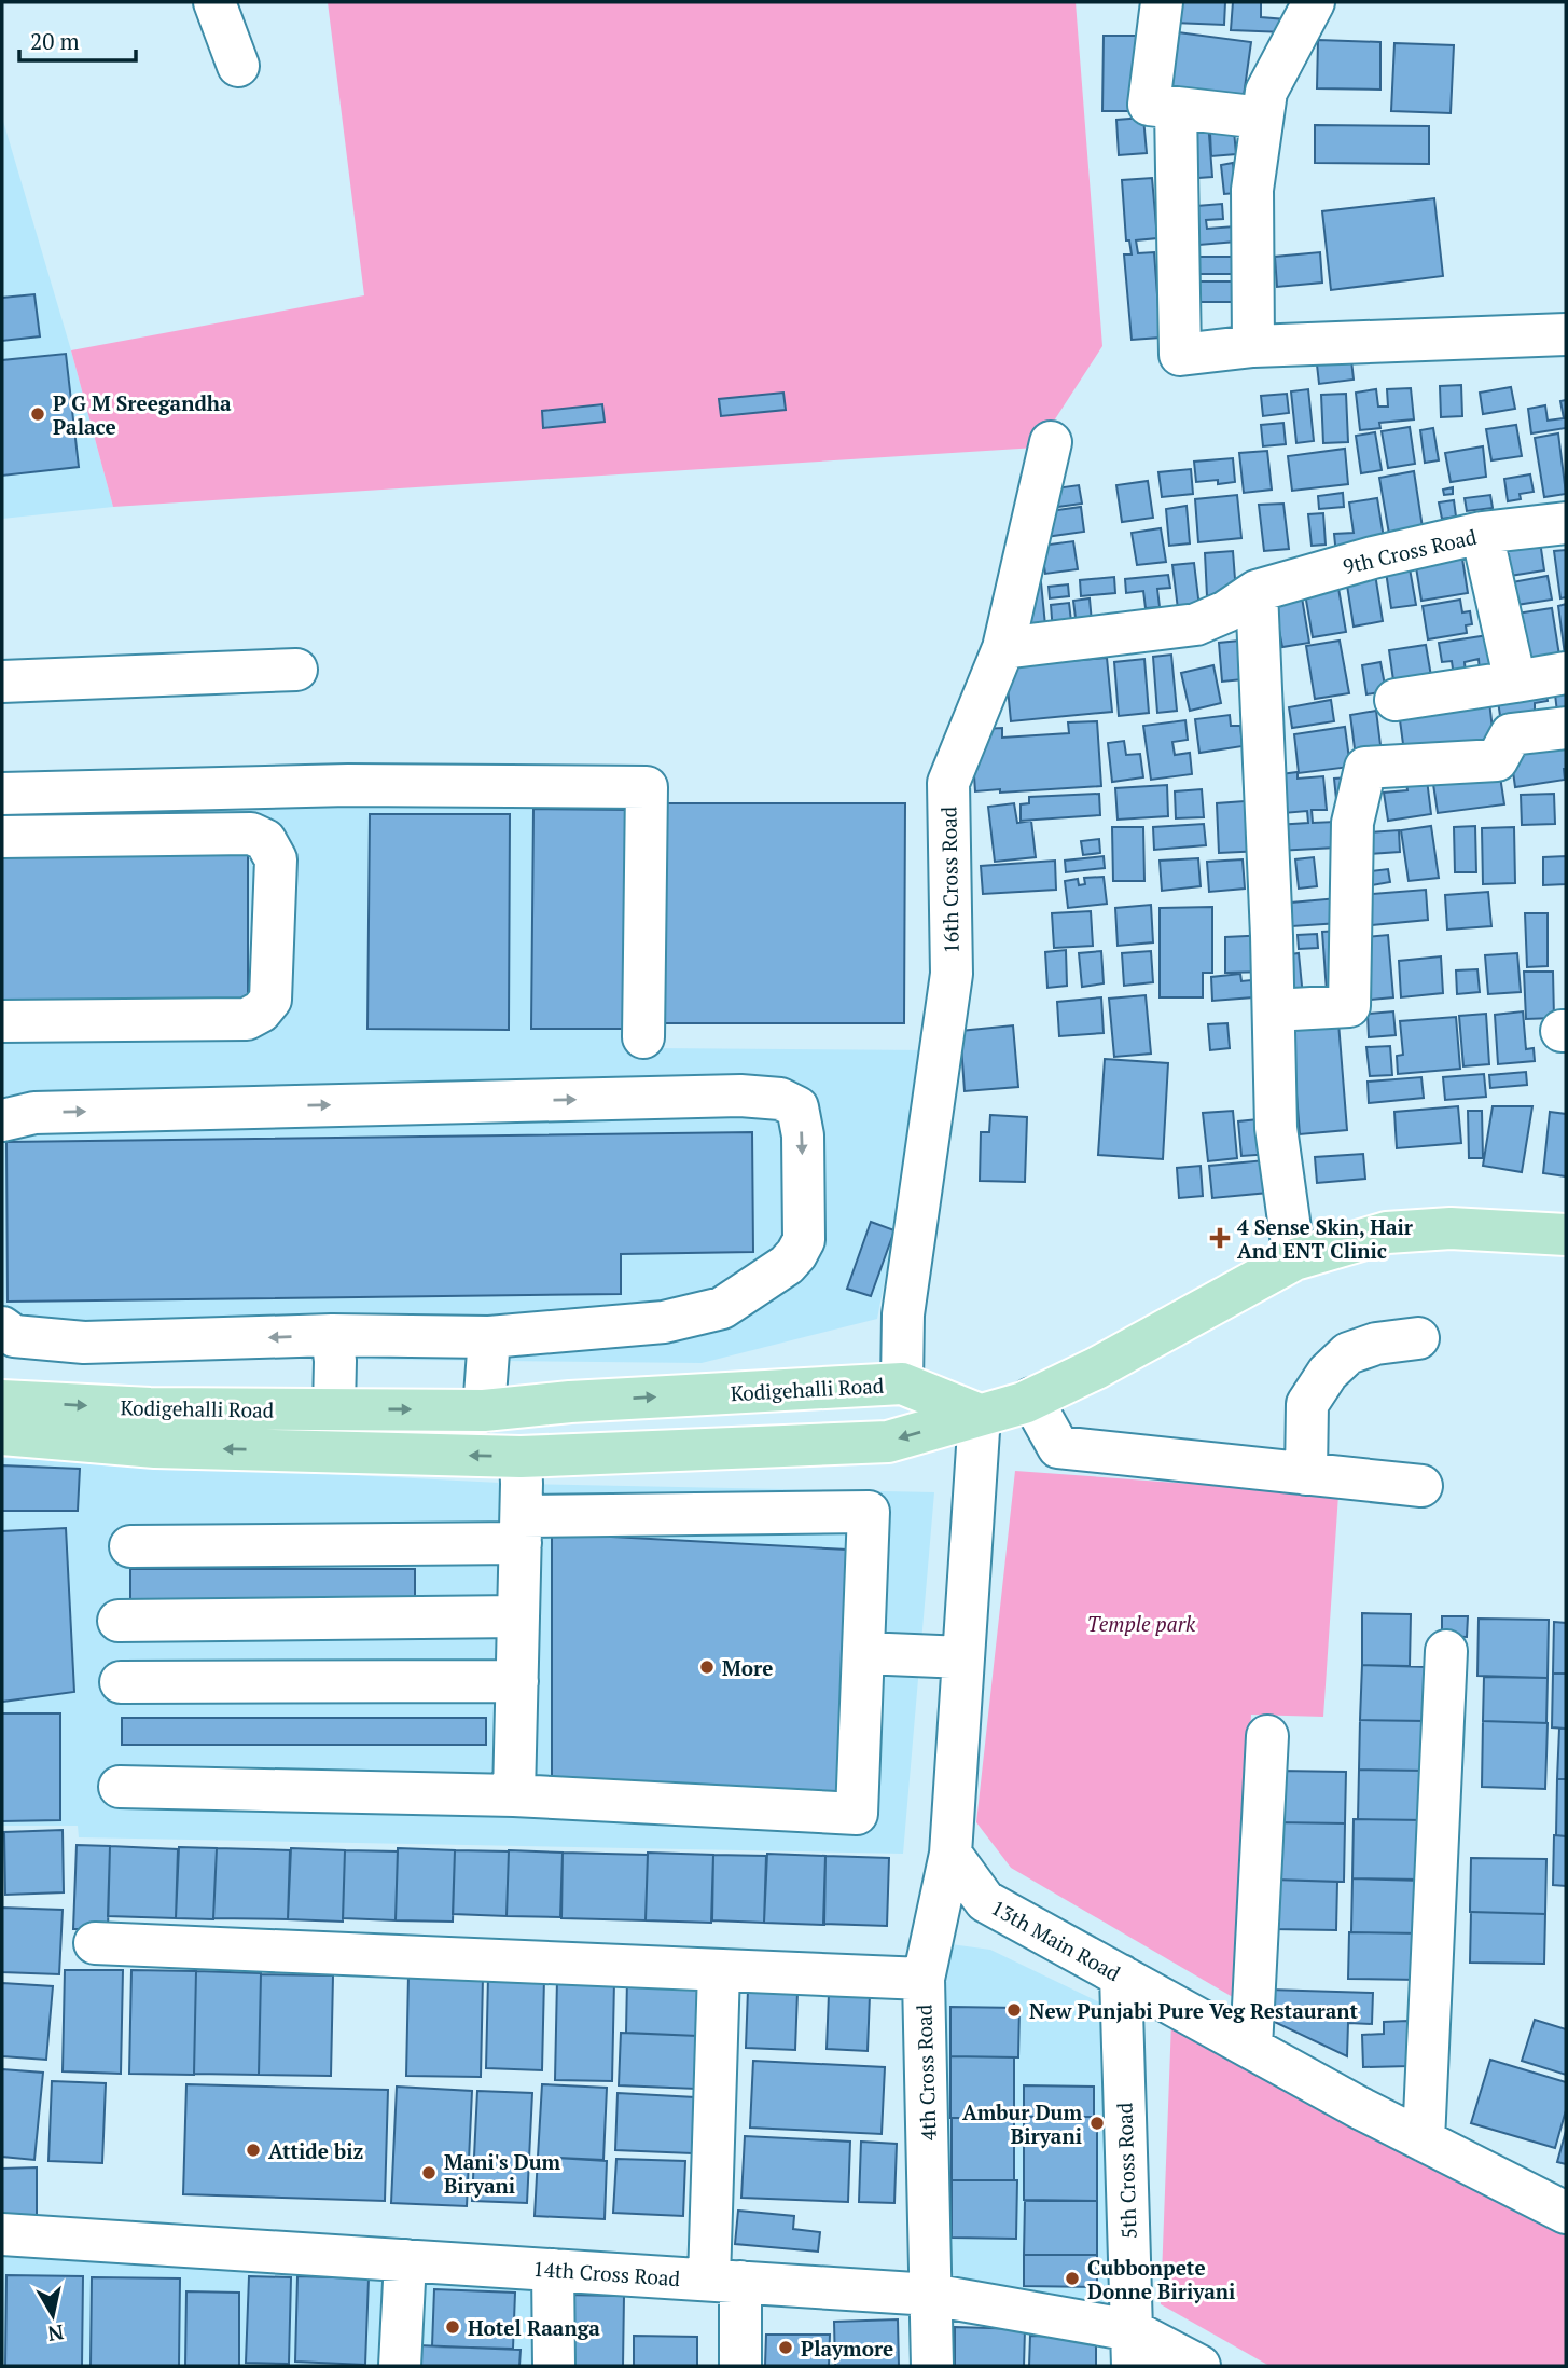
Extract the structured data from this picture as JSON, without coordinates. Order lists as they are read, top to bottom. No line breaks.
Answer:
{"streets":{"main road":["Kodigehalli Road"],"street":["9th Cross Road","16th Cross Road","13th Main Road","4th Cross Road","5th Cross Road","14th Cross Road"]},"crossings":[["16th Cross Road","Kodigehalli Road"],["13th Main Road","4th Cross Road"],["13th Main Road","5th Cross Road"],["4th Cross Road","14th Cross Road"],["5th Cross Road","14th Cross Road"]],"parks":["Temple park"],"places":{"other":["P G M Sreegandha Palace","More","New Punjabi Pure Veg Restaurant","Ambur Dum Biryani","Attide biz","Mani's Dum Biryani","Cubbonpete Donne Biriyani","Hotel Raanga","Playmore"],"health":["4 Sense Skin, Hair And ENT Clinic"]},"scale_bar":"20 m","north":"bottom"}
